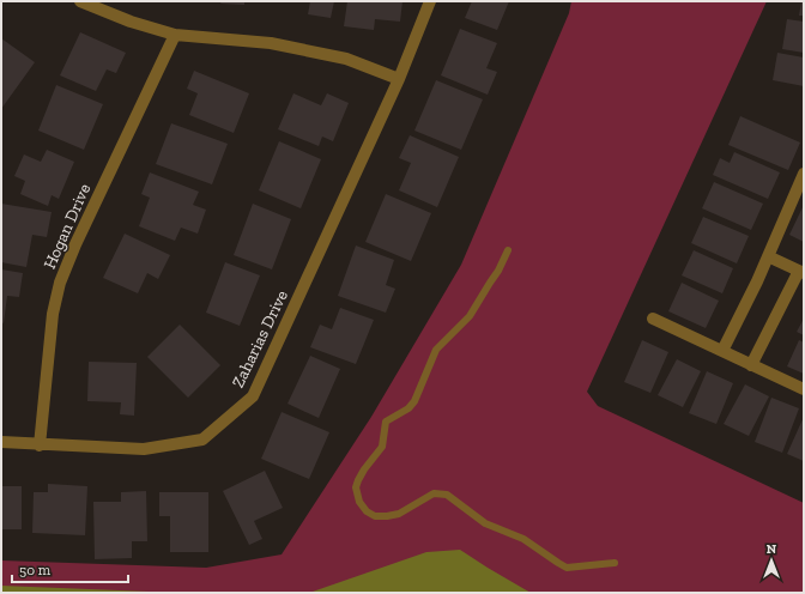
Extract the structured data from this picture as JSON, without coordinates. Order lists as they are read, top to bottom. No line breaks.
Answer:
{"streets":{"street":["Hogan Drive","Zaharias Drive"]},"crossings":[["Hogan Drive","Zaharias Drive"]],"scale_bar":"50 m","north":"top"}
